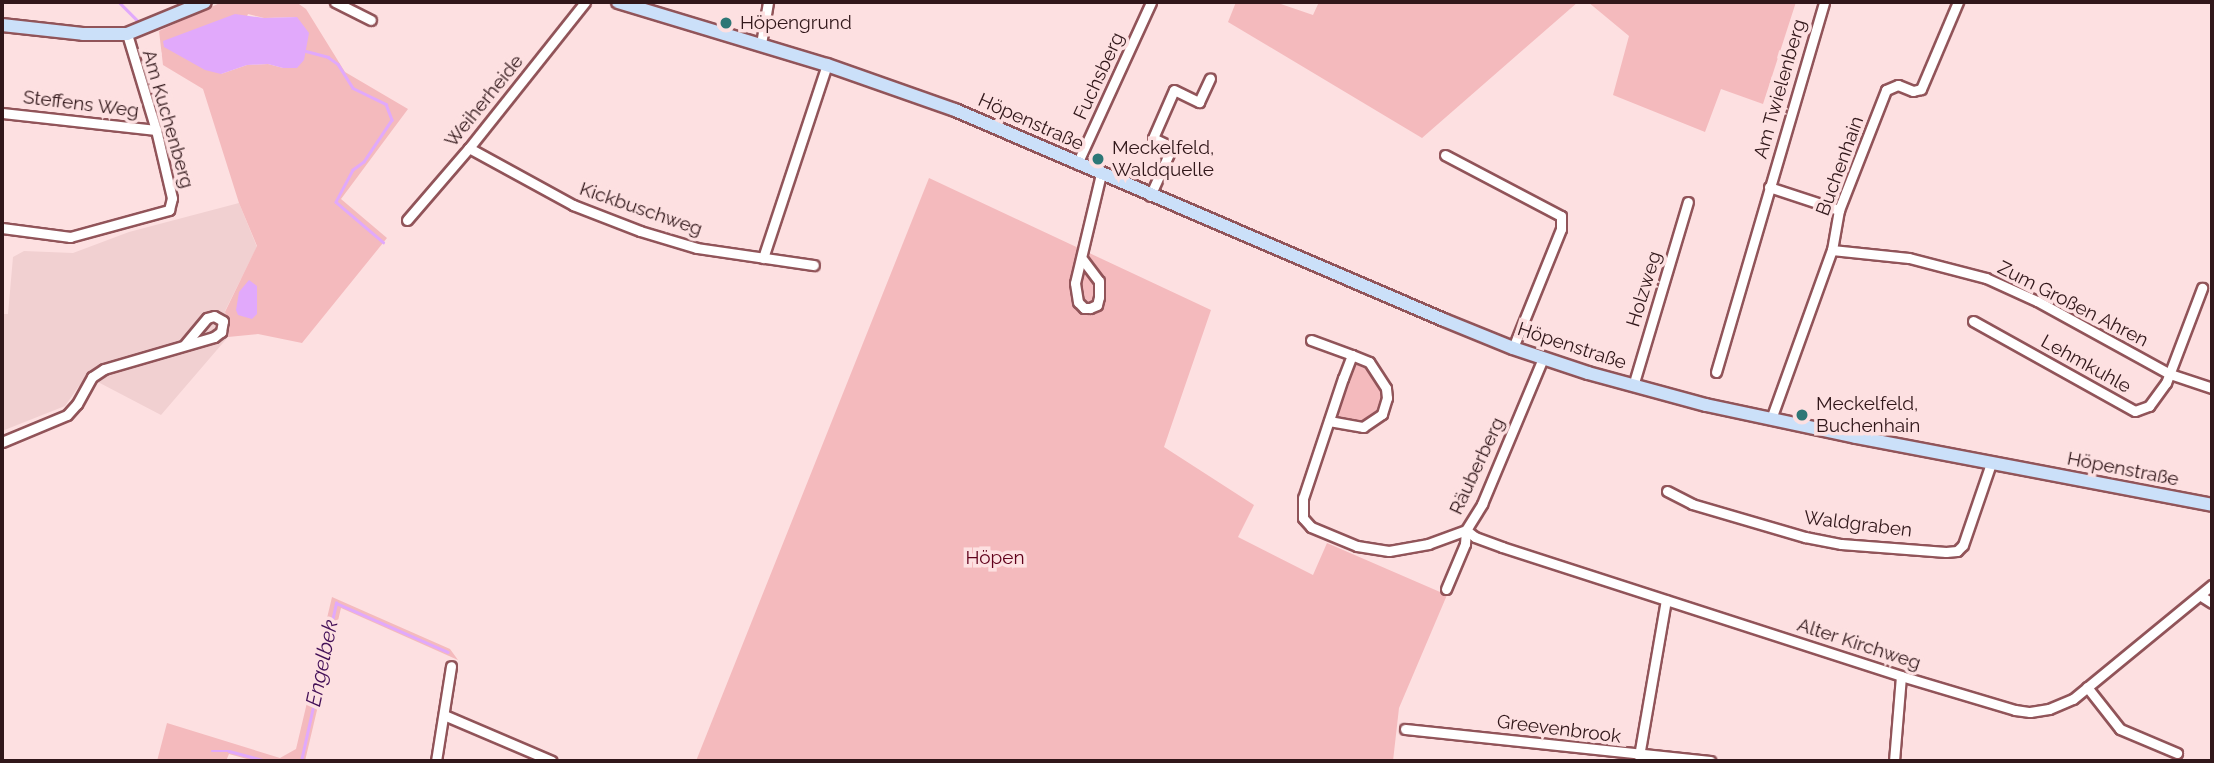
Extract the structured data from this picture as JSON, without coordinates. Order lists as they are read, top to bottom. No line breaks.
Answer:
{"streets":{"main road":["Höpenstraße"],"street":["Fuchsberg","Am Twielenberg","Weiherheide","Steffens Weg","Am Kuchenberg","Buchenhain","Kickbuschweg","Holzweg","Zum Großen Ahren","Lehmkuhle","Räuberberg","Waldgraben","Alter Kirchweg","Greevenbrook"]},"crossings":[["Fuchsberg","Höpenstraße"],["Am Twielenberg","Buchenhain"],["Weiherheide","Kickbuschweg"],["Steffens Weg","Am Kuchenberg"],["Höpenstraße","Buchenhain"],["Höpenstraße","Holzweg"],["Höpenstraße","Räuberberg"],["Höpenstraße","Waldgraben"],["Buchenhain","Zum Großen Ahren"],["Zum Großen Ahren","Lehmkuhle"],["Räuberberg","Alter Kirchweg"]],"water":["Engelbek"],"parks":["Höpen"],"places":["Höpengrund","Meckelfeld, Waldquelle","Meckelfeld, Buchenhain"]}
